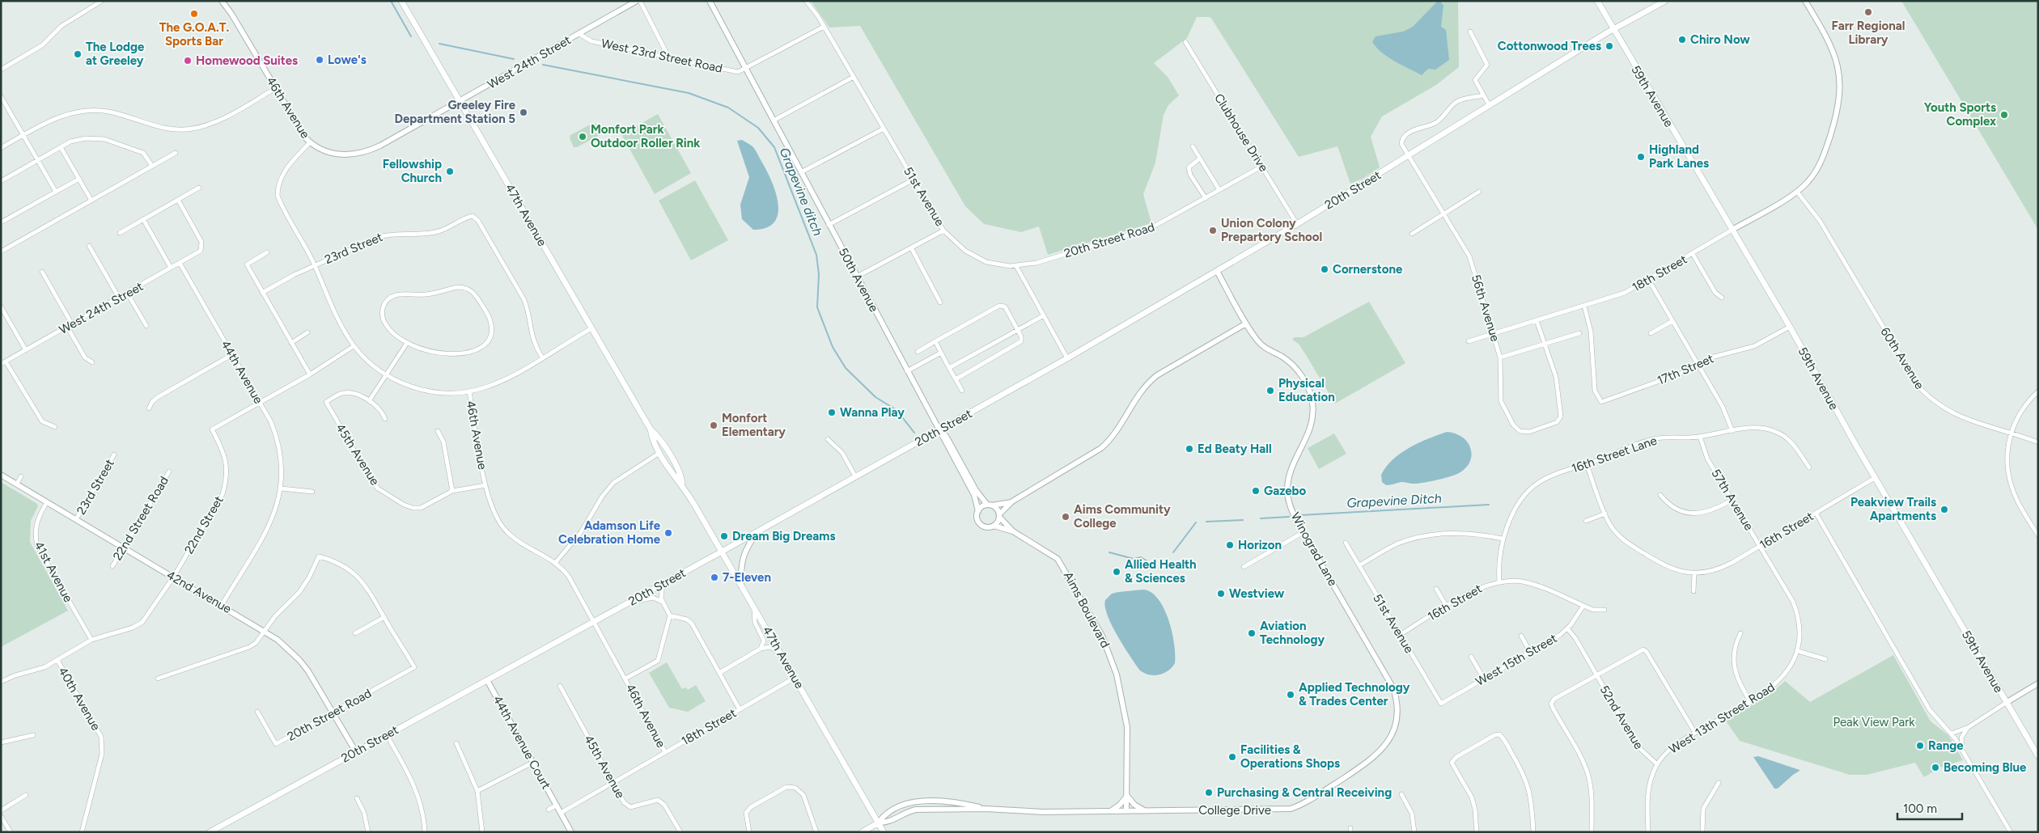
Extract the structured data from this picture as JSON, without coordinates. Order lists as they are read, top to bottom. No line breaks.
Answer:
{"streets":{"main road":["59th Avenue","20th Street","47th Avenue"],"street":["West 23rd Street Road","West 24th Street","46th Avenue","Clubhouse Drive","51st Avenue","20th Street Road","23rd Street","18th Street","50th Avenue","56th Avenue","60th Avenue","17th Street","44th Avenue","45th Avenue","16th Street Lane","57th Avenue","22nd Street Road","22nd Street","16th Street","Winograd Lane","41st Avenue","42nd Avenue","Aims Boulevard","West 15th Street","40th Avenue","52nd Avenue","West 13th Street Road","44th Avenue Court","College Drive"]},"crossings":[["West 23rd Street Road","West 24th Street"],["West 23rd Street Road","50th Avenue"],["West 24th Street","46th Avenue"],["West 24th Street","47th Avenue"],["West 24th Street","44th Avenue"],["59th Avenue","20th Street"],["59th Avenue","18th Street"],["59th Avenue","17th Street"],["59th Avenue","16th Street"],["46th Avenue","20th Street"],["46th Avenue","23rd Street"],["46th Avenue","18th Street"],["46th Avenue","22nd Street"],["Clubhouse Drive","20th Street"],["Clubhouse Drive","20th Street Road"],["20th Street","47th Avenue"],["20th Street","50th Avenue"],["20th Street","56th Avenue"],["20th Street","Winograd Lane"],["20th Street","42nd Avenue"],["20th Street","44th Avenue Court"],["51st Avenue","20th Street Road"],["51st Avenue","16th Street"],["51st Avenue","West 15th Street"],["47th Avenue","18th Street"],["47th Avenue","College Drive"],["20th Street Road","42nd Avenue"],["23rd Street","42nd Avenue"],["18th Street","56th Avenue"],["18th Street","60th Avenue"],["18th Street","17th Street"],["18th Street","45th Avenue"],["18th Street","44th Avenue Court"],["50th Avenue","Aims Boulevard"],["44th Avenue","22nd Street"],["44th Avenue","42nd Avenue"],["16th Street Lane","57th Avenue"],["16th Street Lane","16th Street"],["57th Avenue","16th Street"],["57th Avenue","West 13th Street Road"],["22nd Street Road","42nd Avenue"],["22nd Street","41st Avenue"],["22nd Street","42nd Avenue"],["22nd Street","40th Avenue"],["16th Street","West 15th Street"],["Winograd Lane","College Drive"],["41st Avenue","42nd Avenue"],["Aims Boulevard","College Drive"],["West 15th Street","52nd Avenue"],["52nd Avenue","West 13th Street Road"]],"water":["Grapevine ditch","Grapevine Ditch"],"parks":["Peak View Park"],"places":["Farr Regional Library","The G.O.A.T. Sports Bar","Chiro Now","Cottonwood Trees","The Lodge at Greeley","Lowe's","Homewood Suites","Greeley Fire Department Station 5","Youth Sports Complex","Monfort Park Outdoor Roller Rink","Highland Park Lanes","Fellowship Church","Union Colony Prepartory School","Cornerstone","Physical Education","Wanna Play","Monfort Elementary","Ed Beaty Hall","Gazebo","Peakview Trails Apartments","Aims Community College","Adamson Life Celebration Home","Dream Big Dreams","Horizon","Allied Health & Sciences","7-Eleven","Westview","Aviation Technology","Applied Technology & Trades Center","Range","Facilities & Operations Shops","Becoming Blue","Purchasing & Central Receiving"],"scale_bar":"100 m"}
